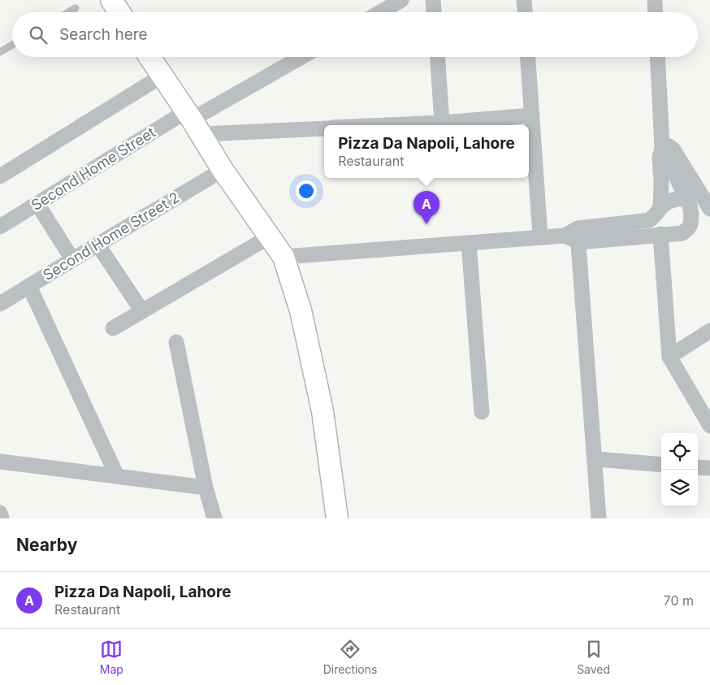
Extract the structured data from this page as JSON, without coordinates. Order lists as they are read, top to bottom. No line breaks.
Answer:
{"streets":{"street":["Second Home Street","Second Home Street 2"]},"page":{"search":"Search here","popup":["Pizza Da Napoli, Lahore","Restaurant"],"pins":"A","heading":"Nearby","list":[{"mark":"A","name":"Pizza Da Napoli, Lahore","note":"Restaurant","value":"70 m"}],"nav":["Map","Directions","Saved"]}}
